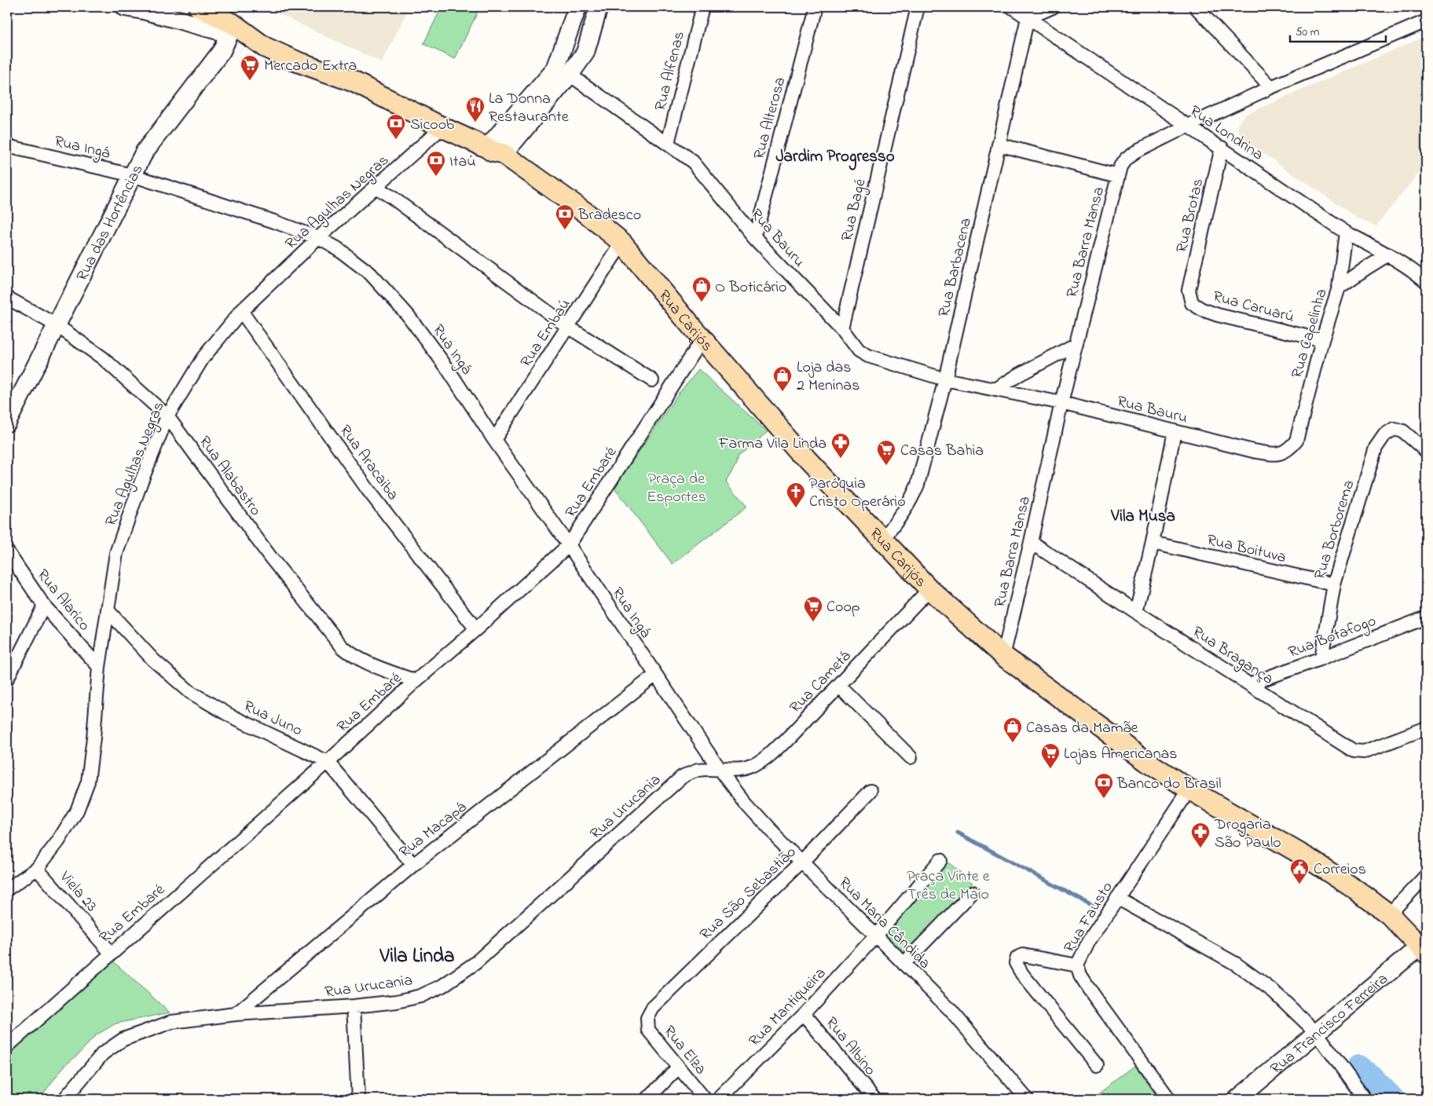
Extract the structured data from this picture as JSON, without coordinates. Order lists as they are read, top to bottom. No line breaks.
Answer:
{"streets":{"main road":["Rua das Hortências","Rua Carijós","Rua Francisco Ferreira"],"street":["Rua Alfenas","Rua Alterosa","Rua Londrina","Rua Ingá","Rua Agulhas Negras","Rua Bagé","Rua Brotas","Rua Bauru","Rua Barra Mansa","Rua Barbacena","Rua Caruarú","Rua Embaú","Rua Capelinha","Rua Aracaiba","Rua Alabastro","Rua Embaré","Rua Borborema","Rua Boituva","Rua Alarico","Rua Botafogo","Rua Bragança","Rua Cametá","Rua Juno","Rua Urucania","Rua Macapá","Viela 23","Rua São Sebastião","Rua Fausto","Rua Maria Cândida","Rua Mantiqueira","Rua Albino","Rua Elza"]},"crossings":[["Rua Alfenas","Rua Bauru"],["Rua Alterosa","Rua Bauru"],["Rua Londrina","Rua Brotas"],["Rua Londrina","Rua Barra Mansa"],["Rua Londrina","Rua Barbacena"],["Rua Londrina","Rua Capelinha"],["Rua Ingá","Rua Agulhas Negras"],["Rua Ingá","Rua das Hortências"],["Rua Ingá","Rua Embaú"],["Rua Ingá","Rua Embaré"],["Rua Ingá","Rua Cametá"],["Rua Ingá","Rua Urucania"],["Rua Ingá","Rua Macapá"],["Rua Ingá","Rua Maria Cândida"],["Rua Agulhas Negras","Rua Carijós"],["Rua Agulhas Negras","Rua Aracaiba"],["Rua Agulhas Negras","Rua Alabastro"],["Rua Agulhas Negras","Rua Alarico"],["Rua Agulhas Negras","Rua Juno"],["Rua Agulhas Negras","Viela 23"],["Rua Bagé","Rua Bauru"],["Rua Brotas","Rua Caruarú"],["Rua das Hortências","Rua Carijós"],["Rua das Hortências","Rua Alabastro"],["Rua Bauru","Rua Barra Mansa"],["Rua Bauru","Rua Barbacena"],["Rua Bauru","Rua Capelinha"],["Rua Barra Mansa","Rua Carijós"],["Rua Barra Mansa","Rua Bragança"],["Rua Barbacena","Rua Carijós"],["Rua Caruarú","Rua Capelinha"],["Rua Carijós","Rua Embaú"],["Rua Carijós","Rua Embaré"],["Rua Carijós","Rua Cametá"],["Rua Carijós","Rua Fausto"],["Rua Carijós","Rua Francisco Ferreira"],["Rua Aracaiba","Rua Embaré"],["Rua Alabastro","Rua Embaré"],["Rua Embaré","Rua Juno"],["Rua Embaré","Viela 23"],["Rua Borborema","Rua Boituva"],["Rua Borborema","Rua Botafogo"],["Rua Botafogo","Rua Bragança"],["Rua Cametá","Rua Urucania"],["Rua Cametá","Rua Maria Cândida"],["Rua Juno","Rua Macapá"],["Rua Urucania","Rua Macapá"],["Rua Urucania","Rua Maria Cândida"],["Rua São Sebastião","Rua Maria Cândida"],["Rua São Sebastião","Rua Elza"],["Rua Maria Cândida","Rua Mantiqueira"],["Rua Mantiqueira","Rua Albino"]],"districts":["Jardim Progresso","Vila Musa","Vila Linda"],"parks":["Praça de Esportes","Praça Vinte e Três de Maio"],"places":{"supermarket":["Mercado Extra","Casas Bahia","Coop","Lojas Americanas"],"restaurant":["La Donna Restaurante"],"bank":["Sicoob","Itaú","Bradesco","Banco do Brasil"],"shop":["O Boticário","Loja das 2 Meninas","Casas da Mamãe"],"pharmacy":["Farma Vila Linda","Drogaria São Paulo"],"church":["Paróquia Cristo Operário"],"public building":["Correios"]},"scale_bar":"50 m"}
